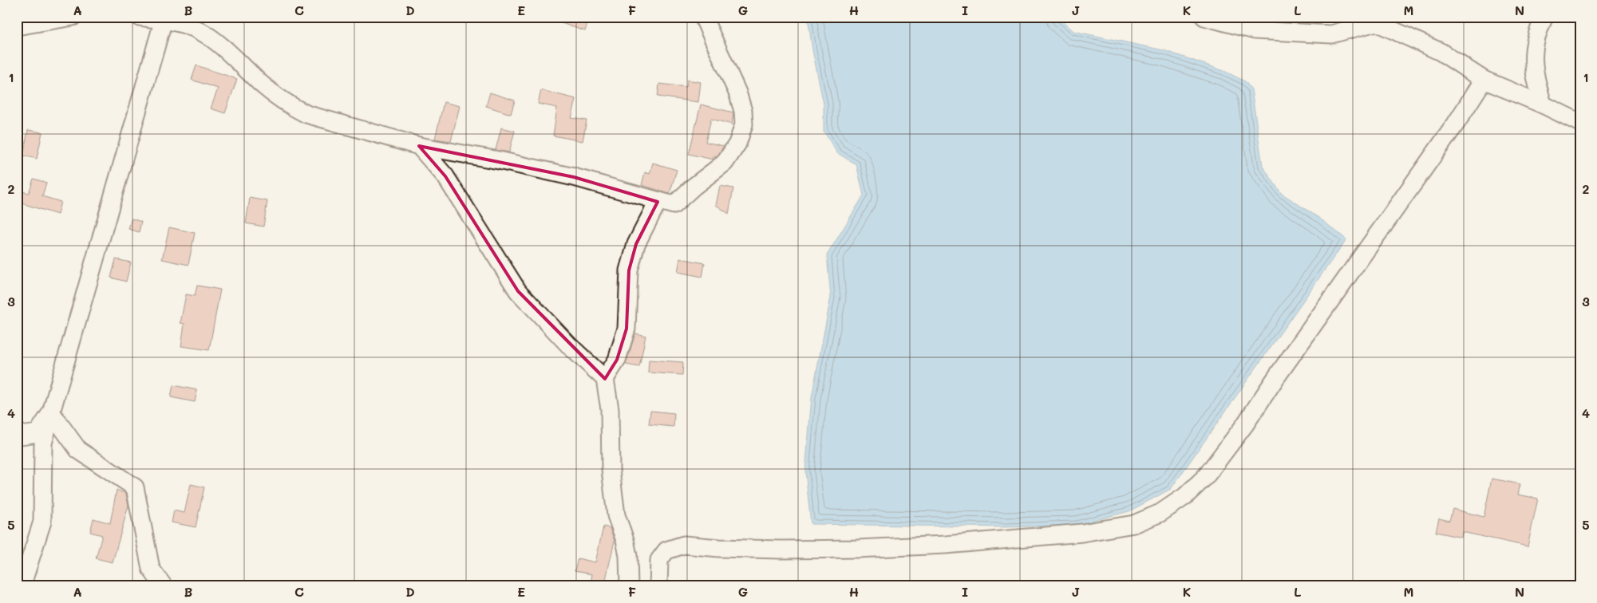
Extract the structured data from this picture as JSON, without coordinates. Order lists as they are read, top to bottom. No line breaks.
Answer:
{"grid":{"columns":["A","B","C","D","E","F","G","H","I","J","K","L","M","N"],"rows":["1","2","3","4","5"]}}
